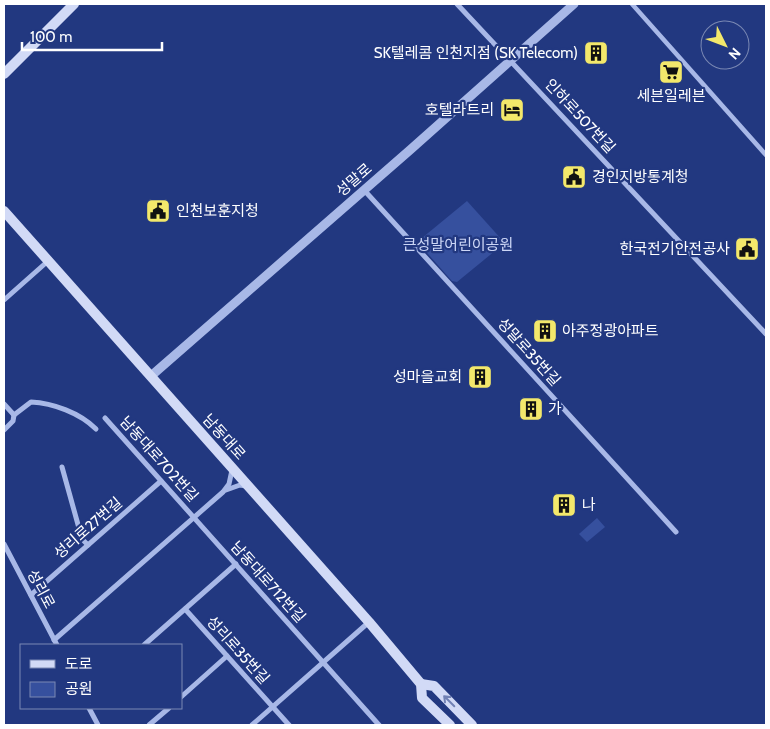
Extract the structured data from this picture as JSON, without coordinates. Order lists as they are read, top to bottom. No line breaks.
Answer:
{"streets":{"main road":["남동대로"],"street":["인하로507번길","성말로","성말로35번길","남동대로702번길","성리로27번길","남동대로712번길","성리로","성리로35번길"]},"crossings":[["인하로507번길","성말로"],["성말로","성말로35번길"],["성말로","남동대로"],["남동대로702번길","성리로27번길"],["남동대로702번길","남동대로712번길"],["성리로27번길","성리로"]],"parks":["큰성말어린이공원"],"places":{"building":["SK텔레콤 인천지점 (SK Telecom)","아주정광아파트","성마을교회","가","나"],"supermarket":["세븐일레븐"],"hotel":["호텔라트리"],"public building":["경인지방통계청","인천보훈지청","한국전기안전공사"]},"legend":["도로","공원"],"scale_bar":"100 m","north":"bottom right"}
